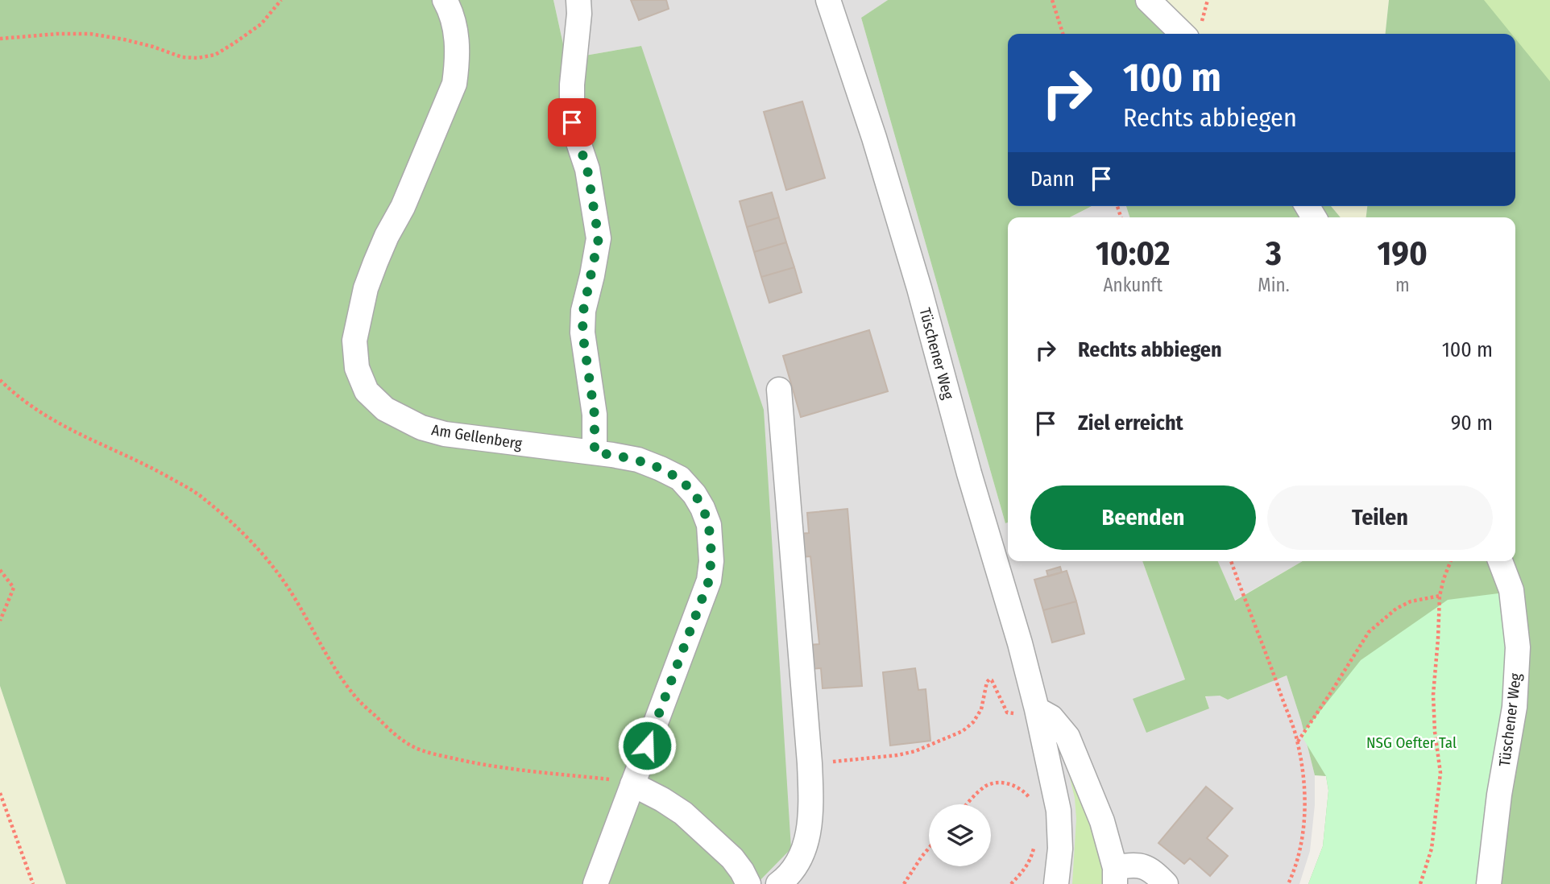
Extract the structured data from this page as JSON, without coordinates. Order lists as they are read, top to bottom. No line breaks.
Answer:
{"streets":{"street":["Tüschener Weg","Am Gellenberg"]},"parks":["NSG Oefter Tal"],"page":{"turn":["100 m","Rechts abbiegen"],"then":"Dann","eta":["10:02","Ankunft","3","Min.","190","m"],"list":[{"name":"Rechts abbiegen","value":"100 m"},{"name":"Ziel erreicht","value":"90 m"}],"buttons":["Beenden","Teilen"]}}
